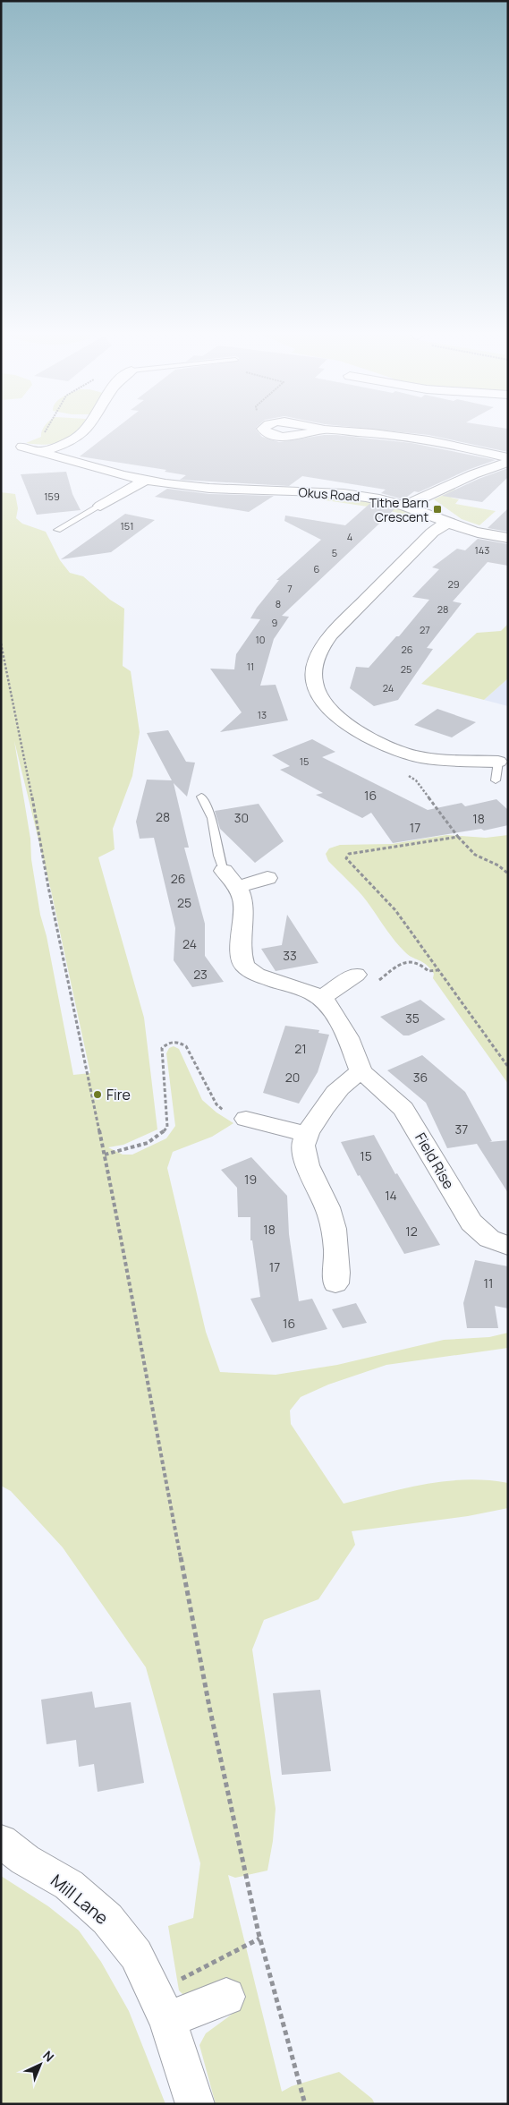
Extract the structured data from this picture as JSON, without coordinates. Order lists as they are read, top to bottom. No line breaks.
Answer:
{"streets":{"street":["Okus Road","Field Rise","Mill Lane"]},"places":{"transit":["Tithe Barn Crescent"],"other":["Fire"]},"house_numbers":["159","151","4","143","5","6","29","7","8","28","9","27","10","26","11","25","24","13","15","16","28","30","18","17","26","25","24","33","23","35","21","20","36","37","15","19","14","18","12","17","11","16"],"north":"top right"}
